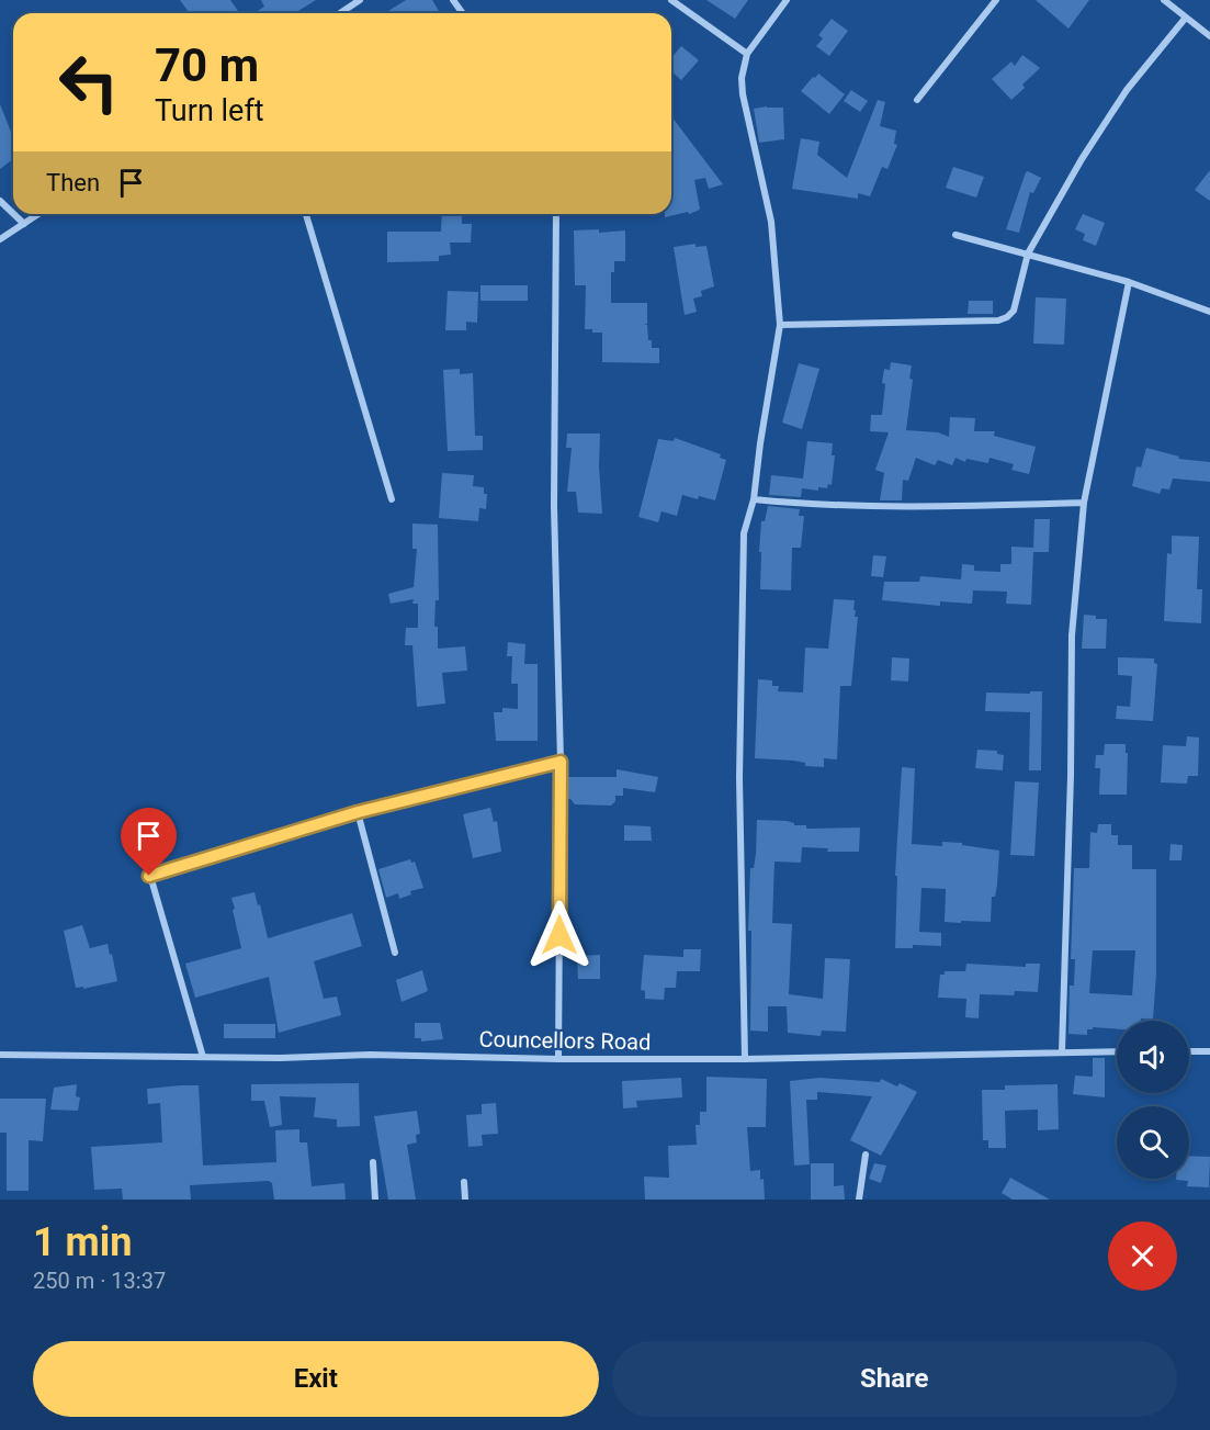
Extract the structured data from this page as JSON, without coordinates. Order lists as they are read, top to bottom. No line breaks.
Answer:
{"streets":{"street":["Councellors Road"]},"page":{"turn":["70 m","Turn left"],"then":"Then","heading":["1 min","250 m · 13:37"],"buttons":["Exit","Share"]}}
